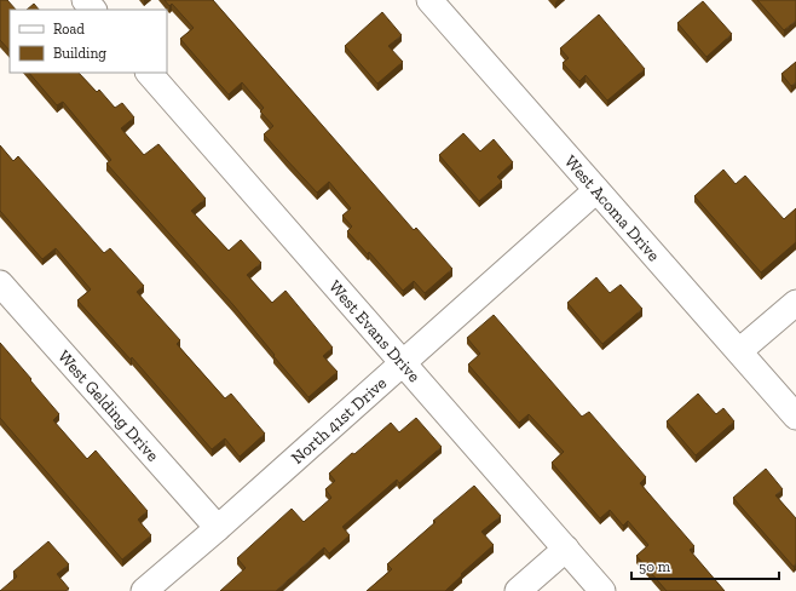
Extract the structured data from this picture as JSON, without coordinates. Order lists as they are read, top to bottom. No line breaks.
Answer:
{"streets":{"street":["West Acoma Drive","West Evans Drive","West Gelding Drive","North 41st Drive"]},"crossings":[["West Acoma Drive","North 41st Drive"],["West Evans Drive","North 41st Drive"],["West Gelding Drive","North 41st Drive"]],"legend":["Road","Building"],"scale_bar":"50 m"}
